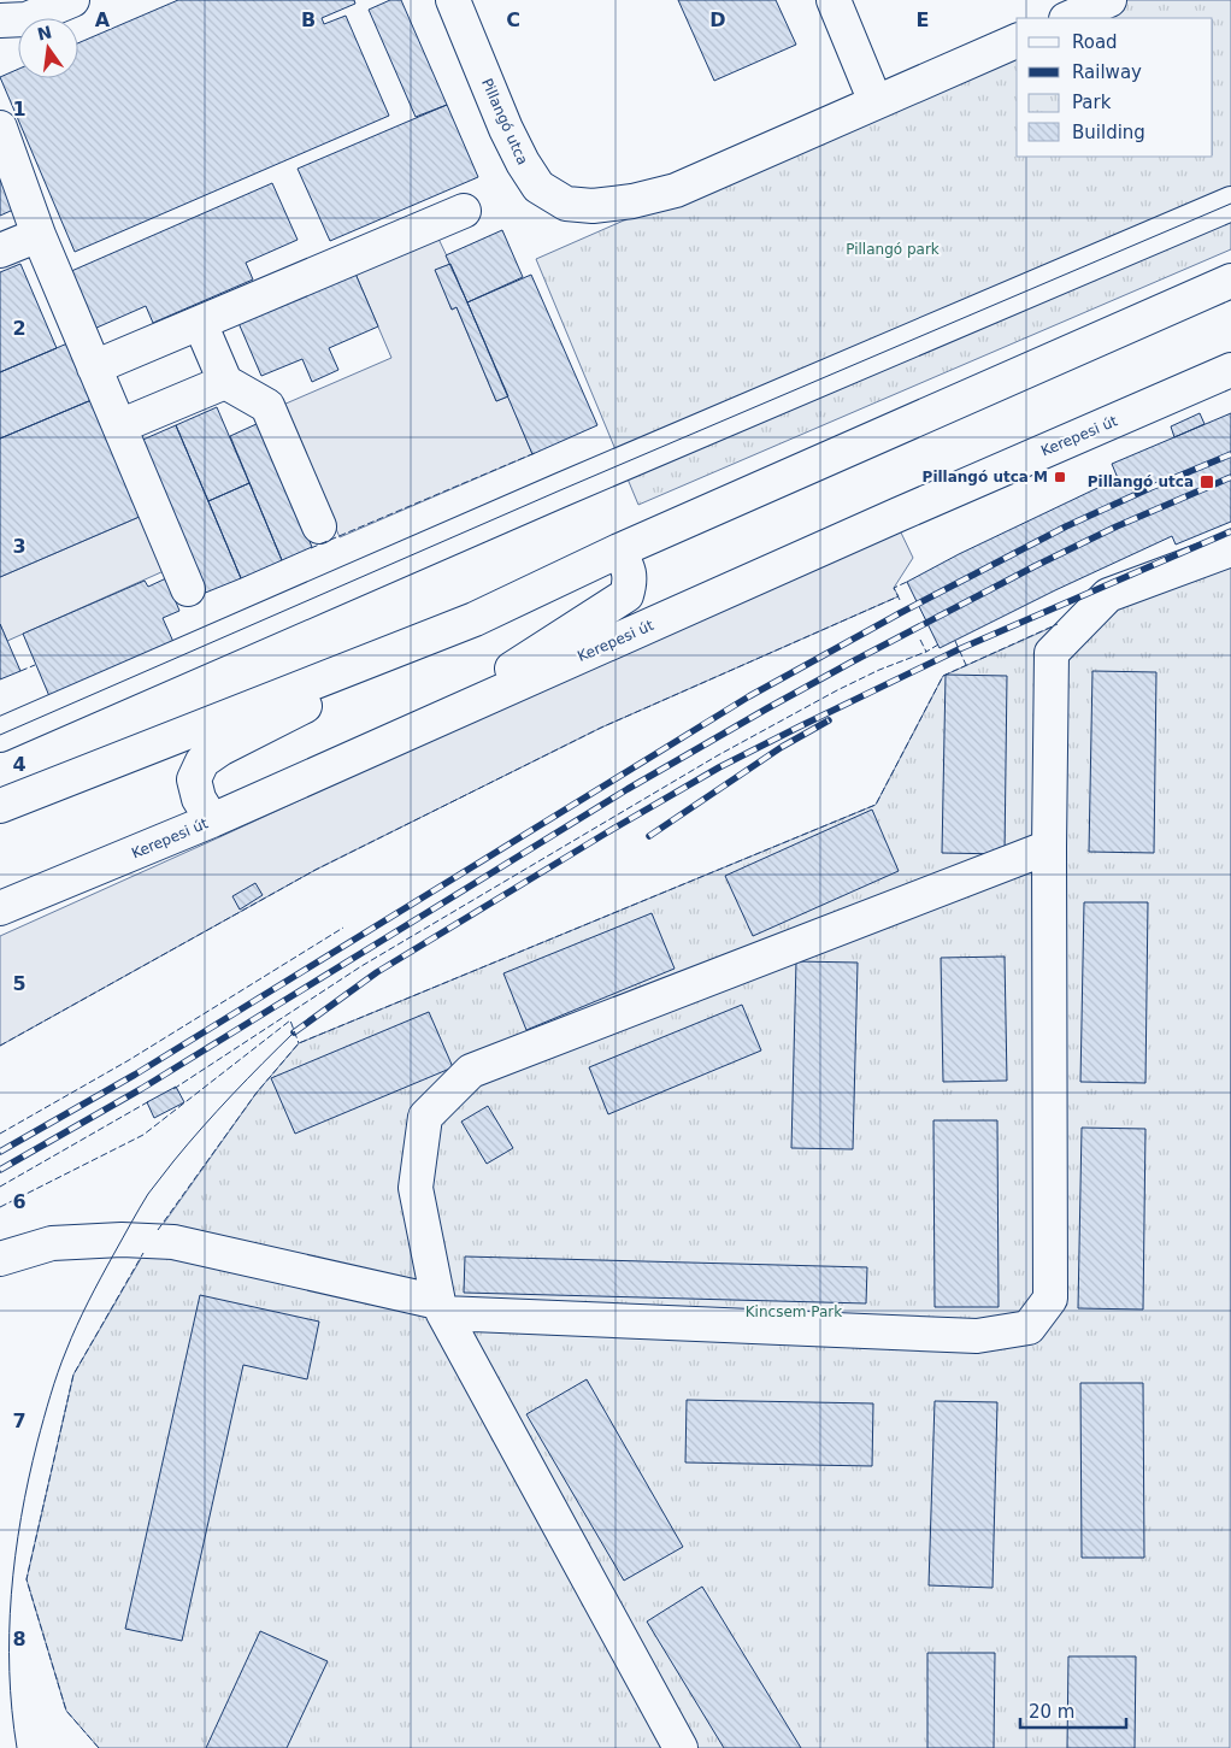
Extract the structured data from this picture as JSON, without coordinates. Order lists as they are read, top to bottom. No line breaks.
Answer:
{"streets":{"main road":["Pillangó utca","Kerepesi út"]},"parks":["Pillangó park","Kincsem Park"],"places":{"transit":["Pillangó utca M","Pillangó utca"]},"legend":["Road","Railway","Park","Building"],"scale_bar":"20 m","north":"top","grid":{"columns":["A","B","C","D","E"],"rows":["1","2","3","4","5","6","7","8"]}}
